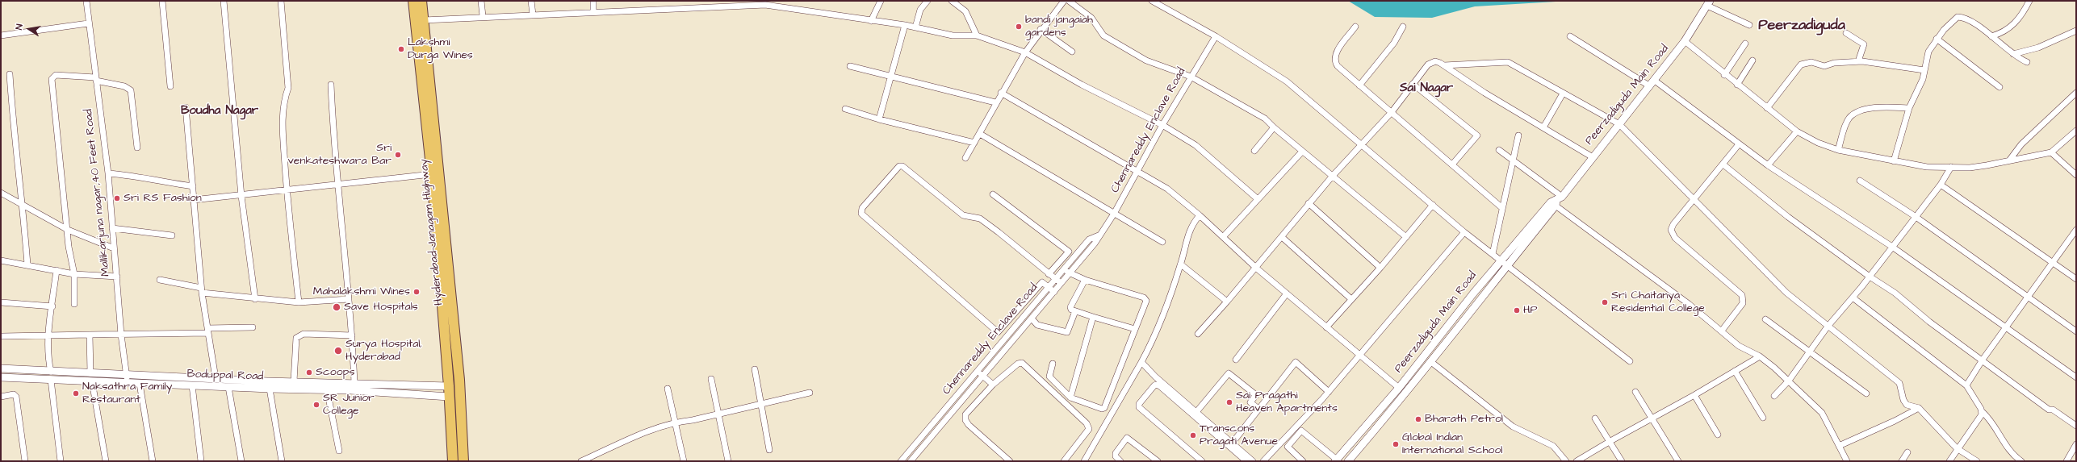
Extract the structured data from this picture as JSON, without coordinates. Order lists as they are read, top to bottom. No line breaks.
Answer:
{"streets":{"highway":["Hyderabad-Janagam Highway"],"street":["Peerzadiguda Main Road","Chennareddy Enclave Road","Mallikarjuna nagar,40 Feet Road","Boduppal Road"]},"crossings":[["Mallikarjuna nagar,40 Feet Road","Boduppal Road"],["Hyderabad-Janagam Highway","Boduppal Road"]],"districts":["Peerzadiguda","Sai Nagar","Boudha Nagar"],"places":["bandi jangaiah gardens","Lakshmi Durga Wines","Sri venkateshwara Bar","Sri RS Fashion","Mahalakshmi Wines","Sri Chaitanya Residential College","Save Hospitals","HP","Surya Hospital, Hyderabad","Scoops","Naksathra Family Restaurant","Sai Pragathi Heaven Apartments","SR Junior College","Bharath Petrol","Transcons Pragati Avenue","Global Indian International School"],"north":"left"}
